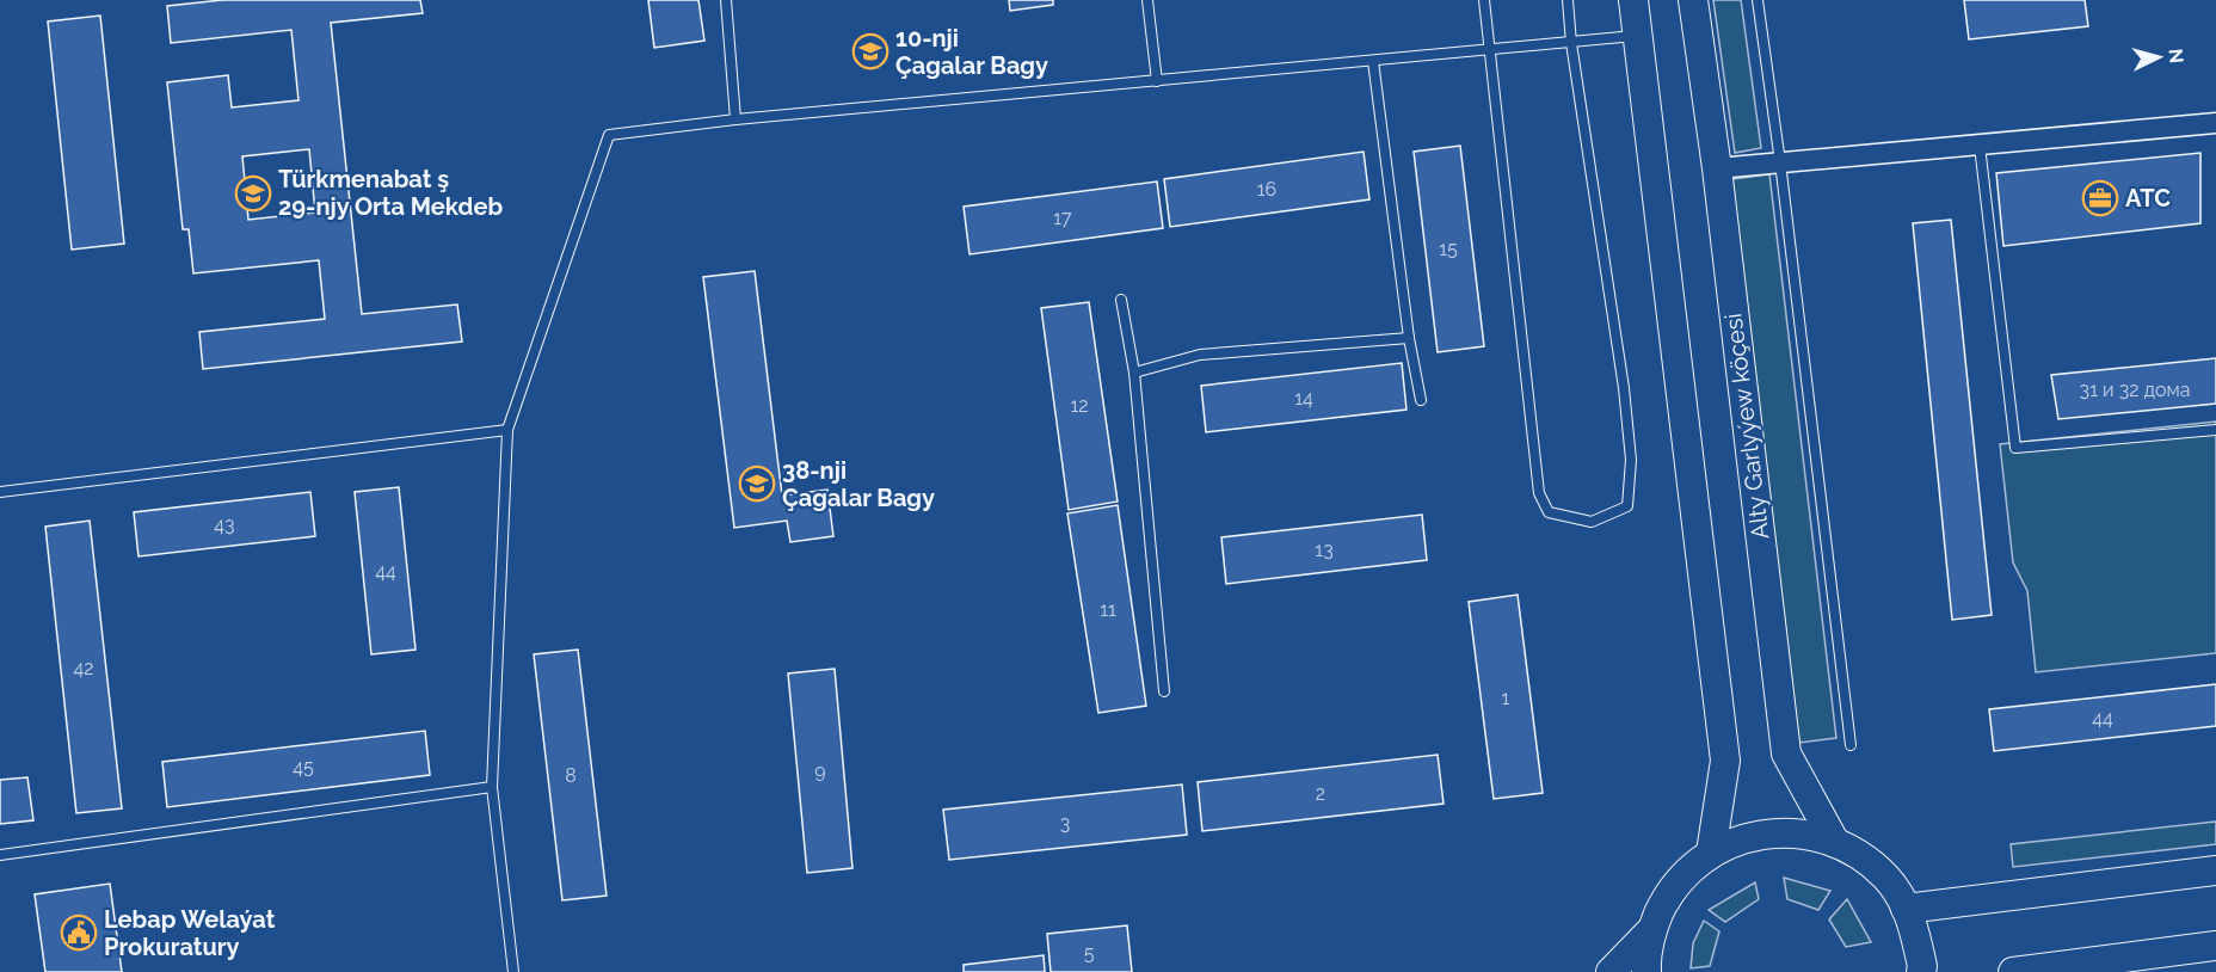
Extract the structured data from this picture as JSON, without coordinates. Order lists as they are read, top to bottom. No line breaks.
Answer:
{"streets":{"street":["Alty Garlyýew köçesi"]},"places":{"school or university":["10-nji Çagalar Bagy","Türkmenabat ş 29-njy Orta Mekdeb","38-nji Çagalar Bagy"],"office":["АТС"],"public building":["Lebap Welaýat Prokuratury"]},"house_numbers":["16","17","15","31 и 32 дома","14","12","43","13","44","11","42","1","44","45","9","8","2","3","5"],"north":"right"}
